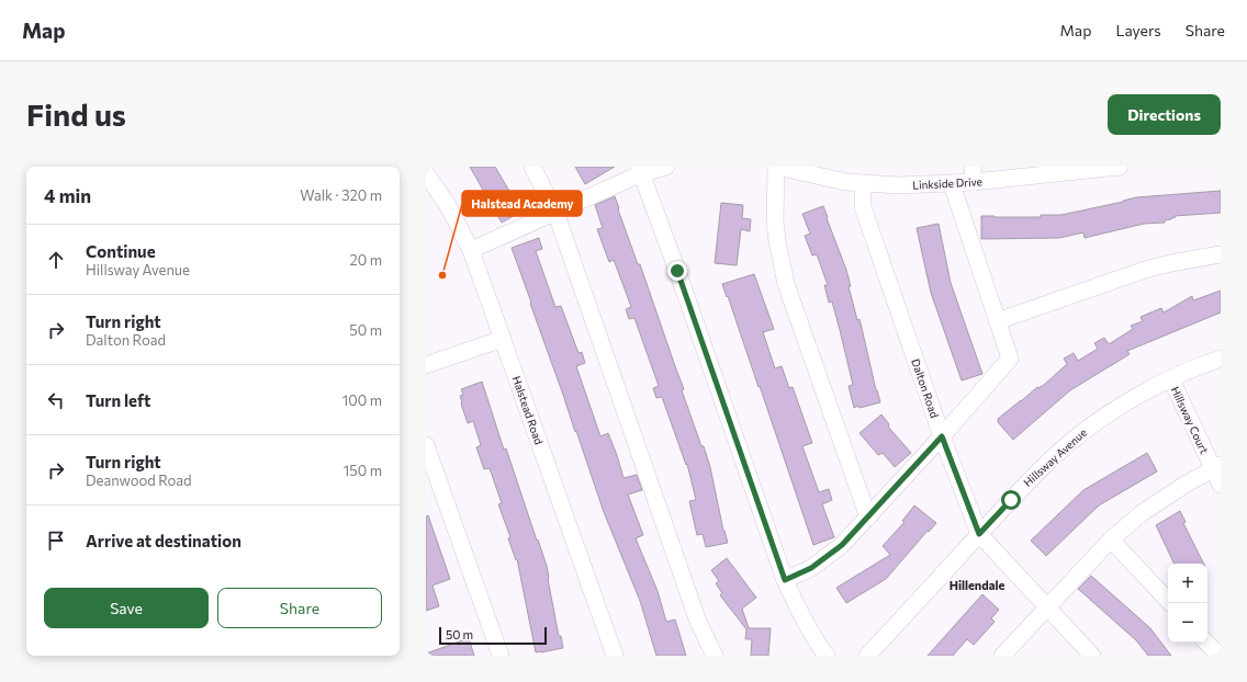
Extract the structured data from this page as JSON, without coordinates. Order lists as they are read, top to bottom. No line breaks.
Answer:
{"streets":{"street":["Linkside Drive","Dalton Road","Halstead Road","Hillsway Court","Hillsway Avenue"]},"crossings":[["Linkside Drive","Dalton Road"],["Dalton Road","Hillsway Avenue"],["Hillsway Court","Hillsway Avenue"]],"districts":["Hillendale"],"places":["Halstead Academy"],"scale_bar":"50 m","page":{"header":"Map","nav":["Map","Layers","Share"],"buttons":["Directions",["Save","Share"]],"title":"Find us","heading":["4 min","Walk · 320 m"],"list":[["Continue","Hillsway Avenue","20 m"],["Turn right","Dalton Road","50 m"],["Turn left","100 m"],["Turn right","Deanwood Road","150 m"],"Arrive at destination"],"map_buttons":["+","−"],"scale":"50 m"}}
